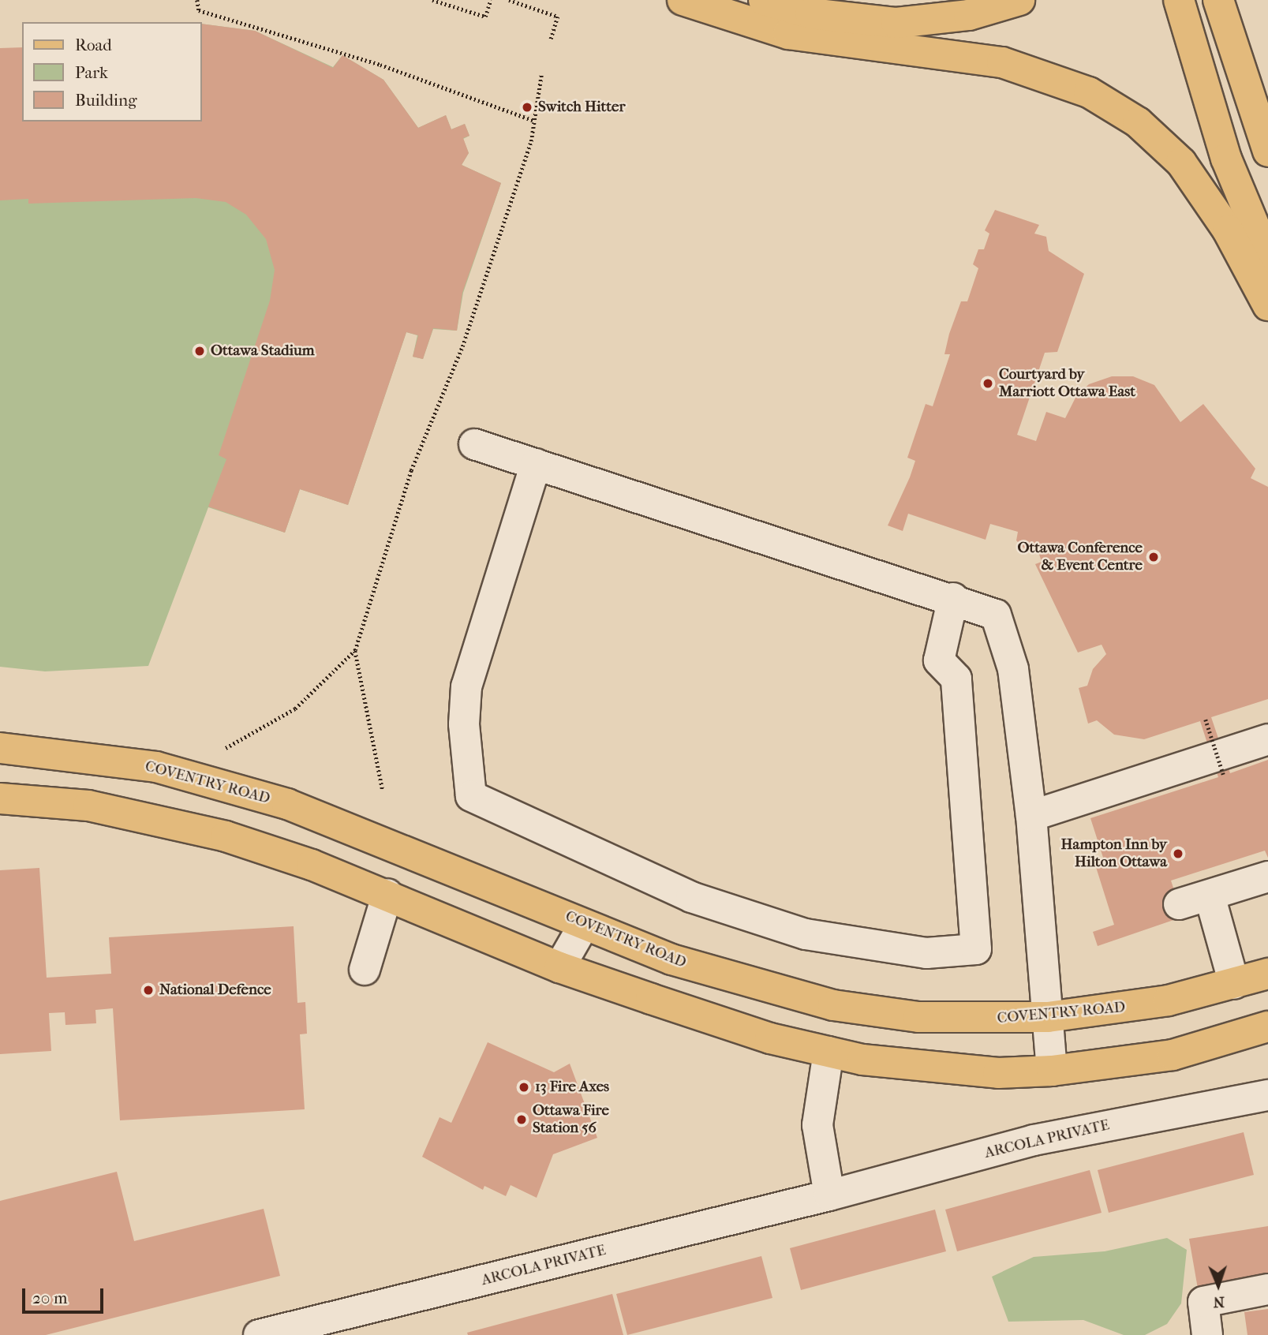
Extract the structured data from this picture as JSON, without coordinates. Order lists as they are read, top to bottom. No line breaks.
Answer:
{"streets":{"main road":["COVENTRY ROAD"],"street":["ARCOLA PRIVATE"]},"places":["Switch Hitter","Ottawa Stadium","Courtyard by Marriott Ottawa East","Ottawa Conference & Event Centre","Hampton Inn by Hilton Ottawa","National Defence","13 Fire Axes","Ottawa Fire Station 56"],"legend":["Road","Park","Building"],"scale_bar":"20 m","north":"bottom"}
